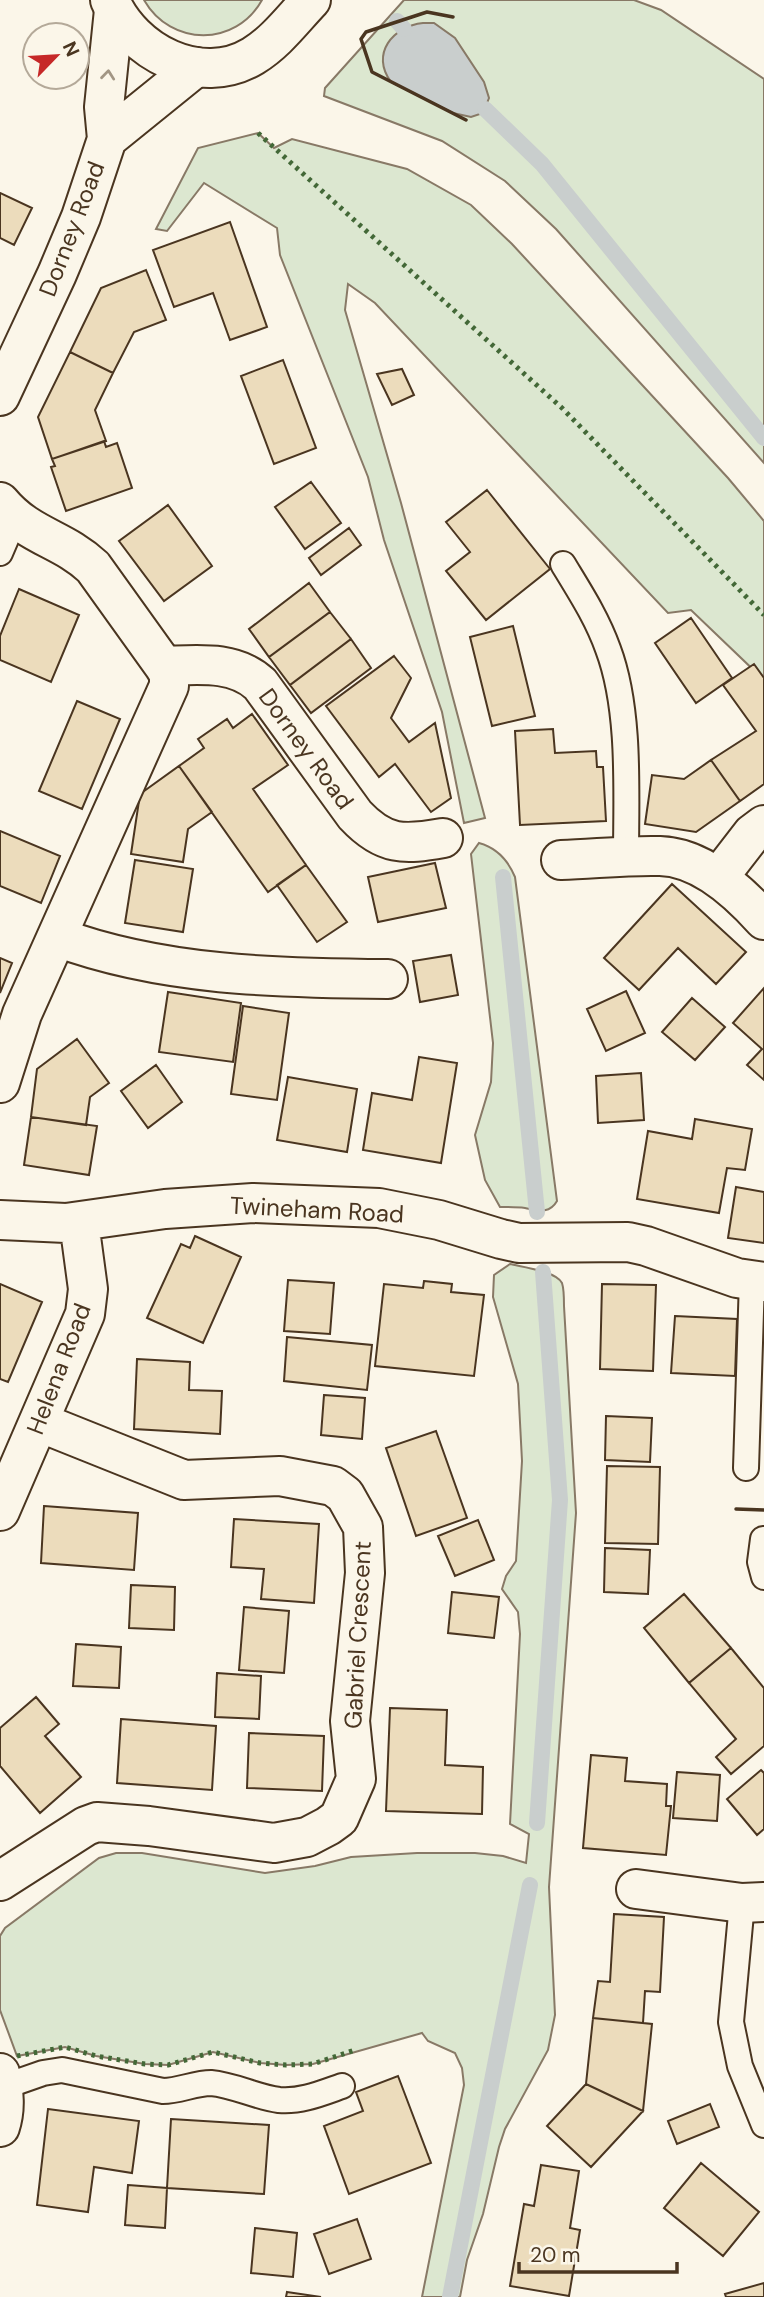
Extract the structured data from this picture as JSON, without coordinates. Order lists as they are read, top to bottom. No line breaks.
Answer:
{"streets":{"street":["Dorney Road","Twineham Road","Helena Road","Gabriel Crescent"]},"crossings":[["Twineham Road","Helena Road"],["Helena Road","Gabriel Crescent"]],"scale_bar":"20 m","north":"top right"}
